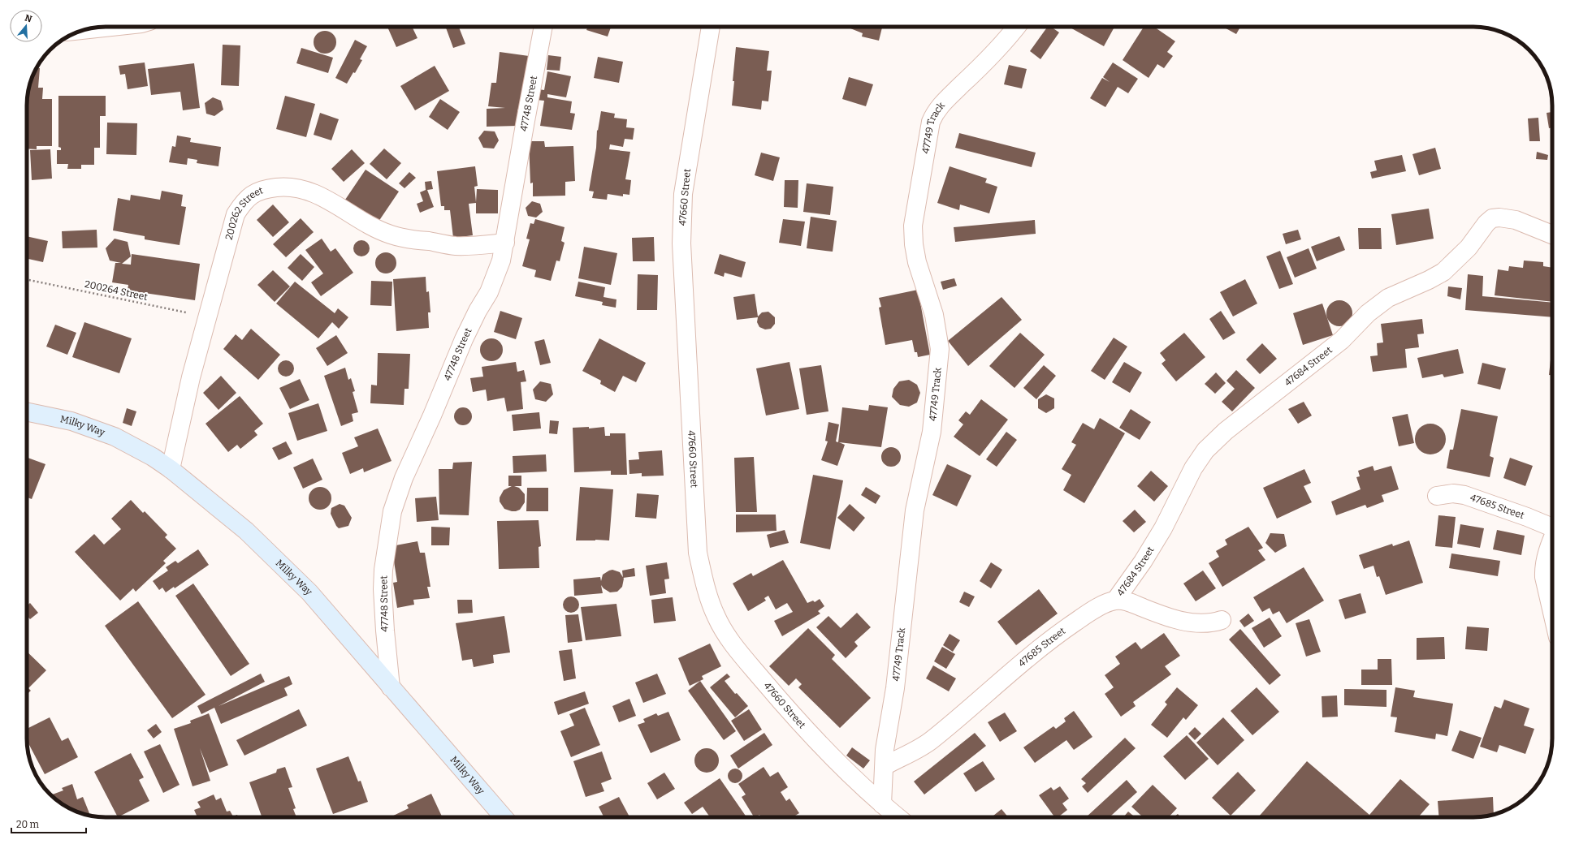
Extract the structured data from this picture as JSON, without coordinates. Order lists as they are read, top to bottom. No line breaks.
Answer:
{"streets":{"street":["47748 Street","47749 Track","47660 Street","200262 Street","47684 Street","Milky Way","47685 Street"],"path":["200264 Street"]},"crossings":[["47748 Street","200262 Street"],["47748 Street","Milky Way"],["47749 Track","47660 Street"],["47749 Track","47685 Street"],["200262 Street","200264 Street"],["200262 Street","Milky Way"],["47684 Street","47685 Street"]],"scale_bar":"20 m","north":"top"}
